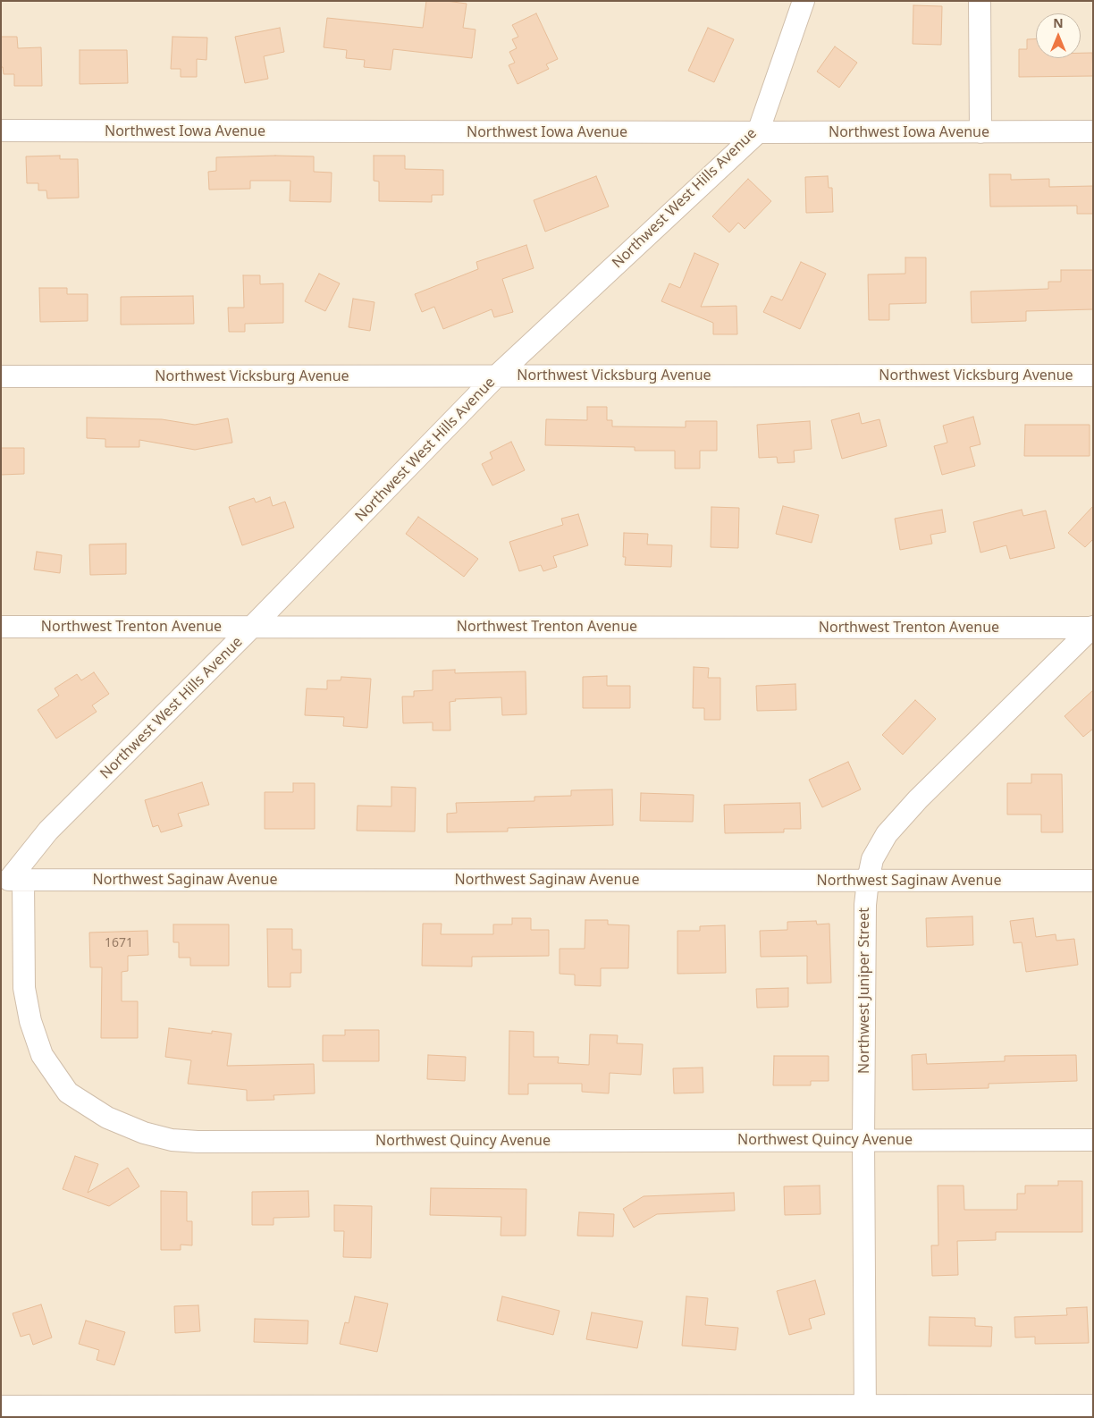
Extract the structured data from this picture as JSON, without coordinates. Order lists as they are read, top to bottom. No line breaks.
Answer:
{"streets":{"street":["Northwest Iowa Avenue","Northwest West Hills Avenue","Northwest Vicksburg Avenue","Northwest Trenton Avenue","Northwest Saginaw Avenue","Northwest Juniper Street","Northwest Quincy Avenue"]},"crossings":[["Northwest Iowa Avenue","Northwest West Hills Avenue"],["Northwest West Hills Avenue","Northwest Vicksburg Avenue"],["Northwest West Hills Avenue","Northwest Trenton Avenue"],["Northwest West Hills Avenue","Northwest Saginaw Avenue"],["Northwest West Hills Avenue","Northwest Quincy Avenue"],["Northwest Trenton Avenue","Northwest Juniper Street"],["Northwest Saginaw Avenue","Northwest Juniper Street"],["Northwest Saginaw Avenue","Northwest Quincy Avenue"],["Northwest Juniper Street","Northwest Quincy Avenue"]],"house_numbers":["1671"],"north":"top"}
